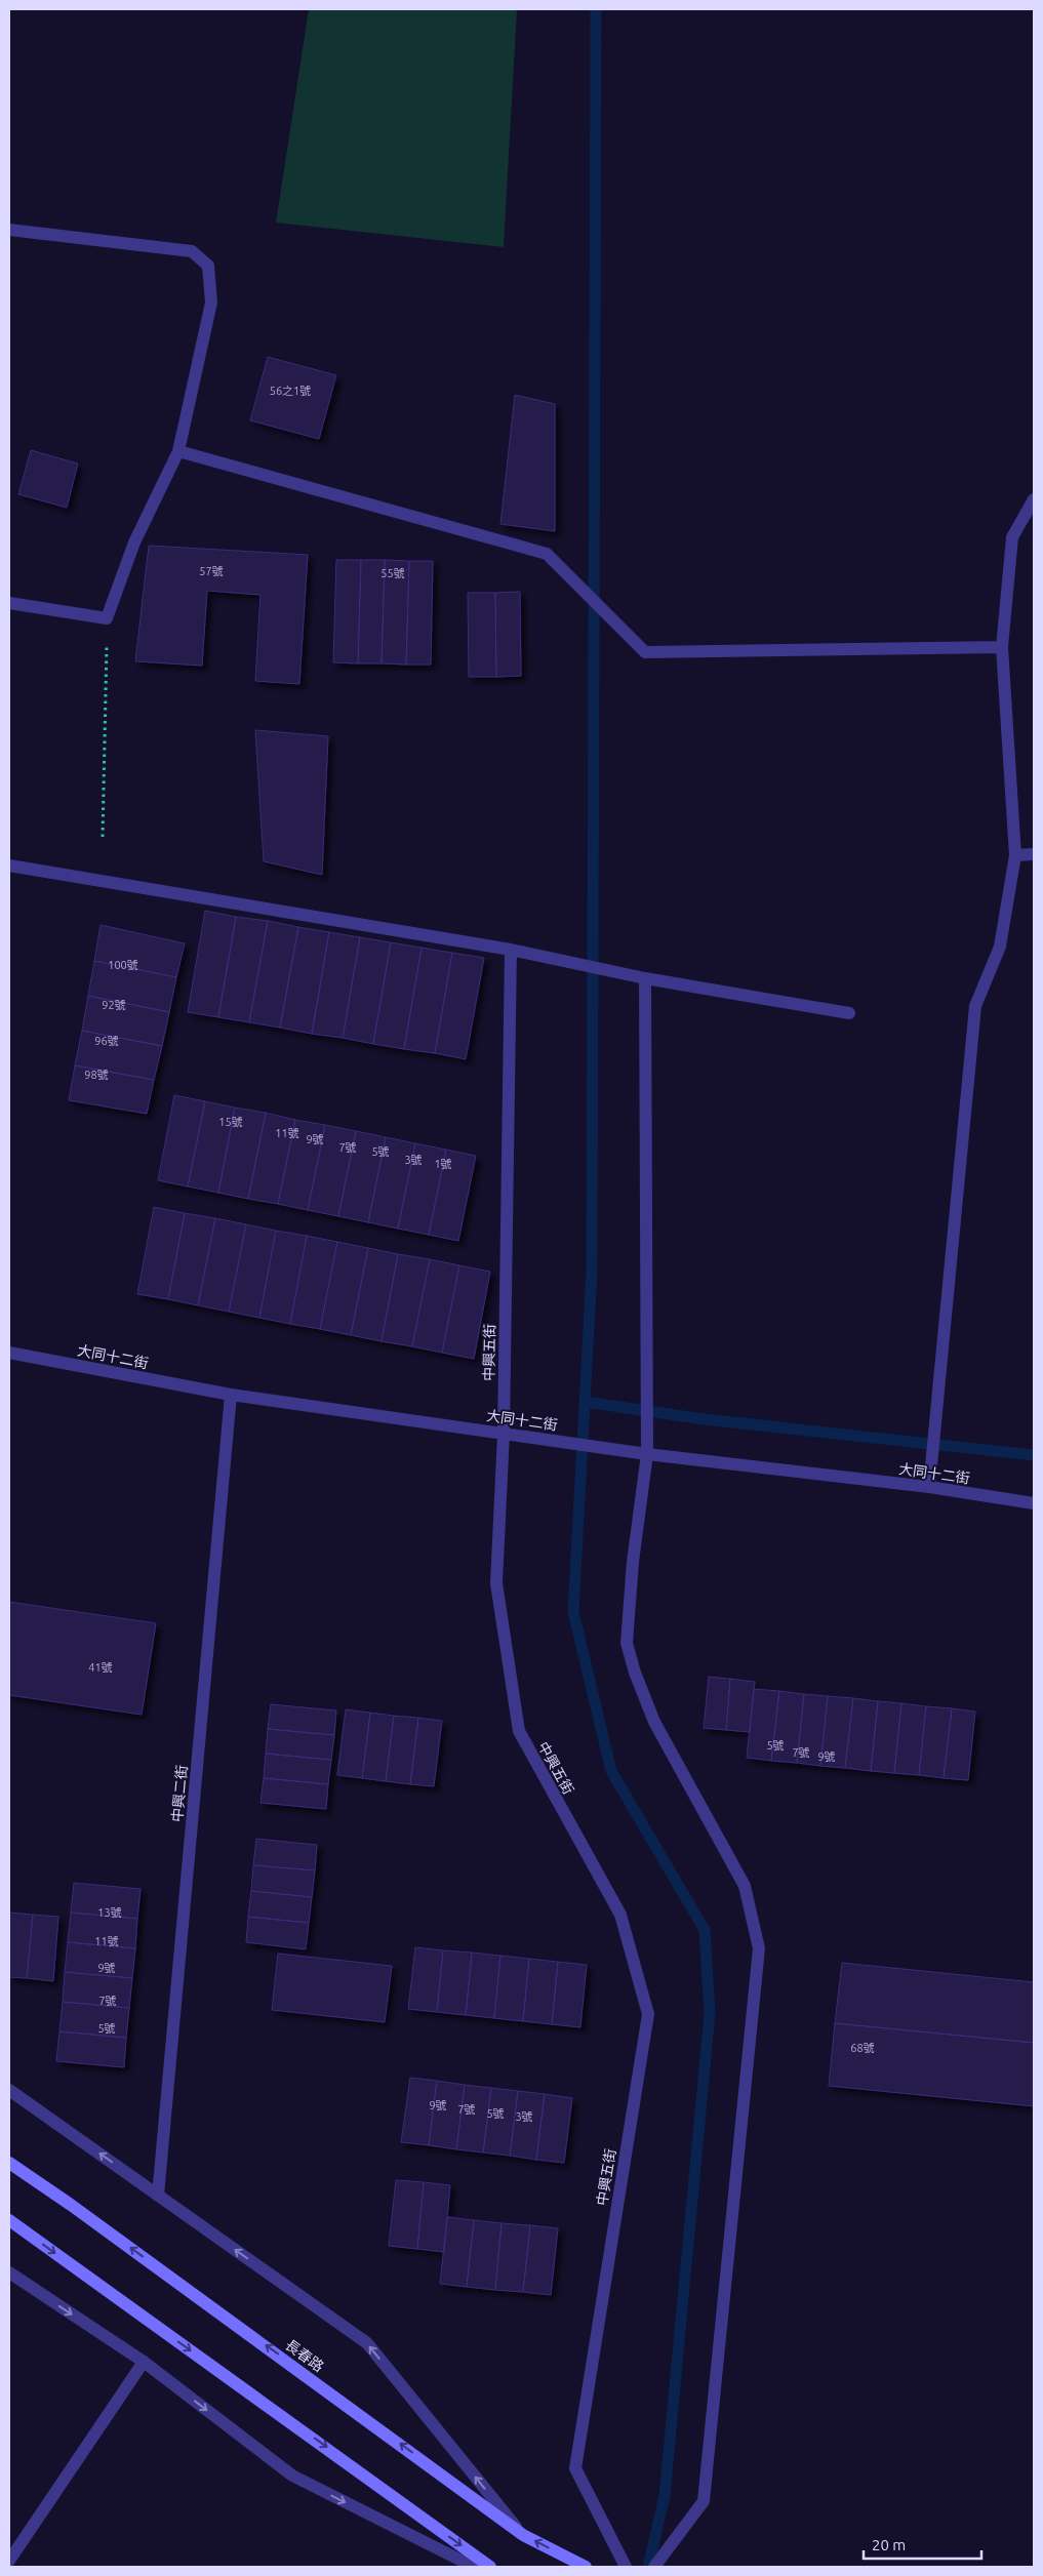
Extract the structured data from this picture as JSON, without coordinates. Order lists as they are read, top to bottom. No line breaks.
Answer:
{"streets":{"street":["中興五街","大同十二街","中興二街","長春路"]},"crossings":[["中興五街","大同十二街"],["大同十二街","中興二街"]],"house_numbers":["56之1號","57號","55號","100號","92號","96號","98號","15號","11號","9號","7號","5號","3號","1號","41號","5號","7號","9號","13號","11號","9號","7號","5號","68號","9號","7號","5號","3號"],"scale_bar":"20 m"}
